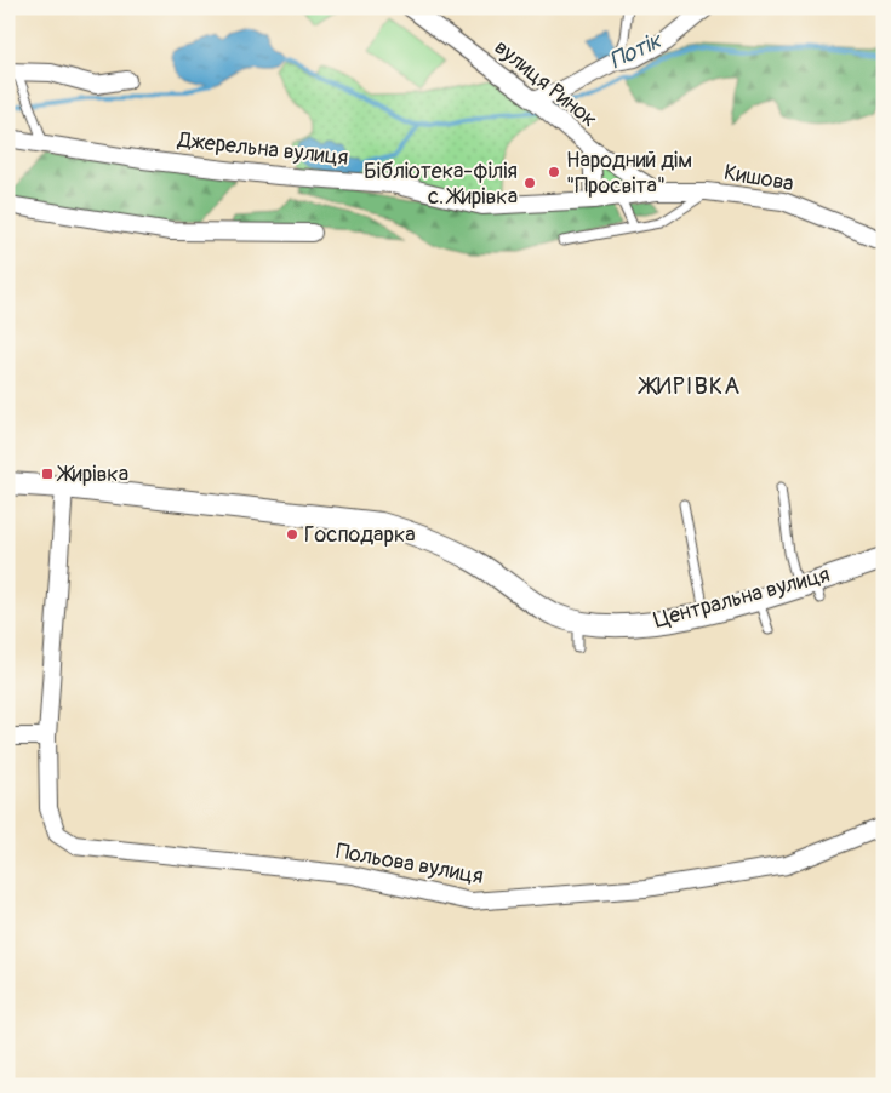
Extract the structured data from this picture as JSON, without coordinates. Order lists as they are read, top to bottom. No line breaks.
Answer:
{"streets":{"street":["вулиця Ринок","Джерельна вулиця","Кишова","Центральна вулиця","Польова вулиця"]},"crossings":[["вулиця Ринок","Джерельна вулиця"],["вулиця Ринок","Кишова"],["Джерельна вулиця","Кишова"],["Центральна вулиця","Польова вулиця"]],"districts":["ЖИРІВКА"],"water":["Потік"],"places":{"other":["Народний дім \"Просвіта\"","Бібліотека-філія с. Жирівка","Господарка"],"transit":["Жирівка"]}}
